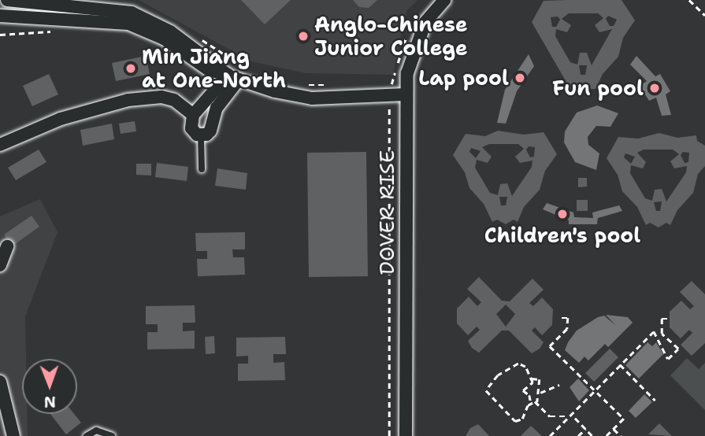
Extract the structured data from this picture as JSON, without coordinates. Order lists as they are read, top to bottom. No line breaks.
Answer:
{"streets":{"street":["DOVER RISE"]},"places":["Anglo-Chinese Junior College","Min Jiang at One-North","Lap pool","Fun pool","Children's pool"],"north":"bottom"}
